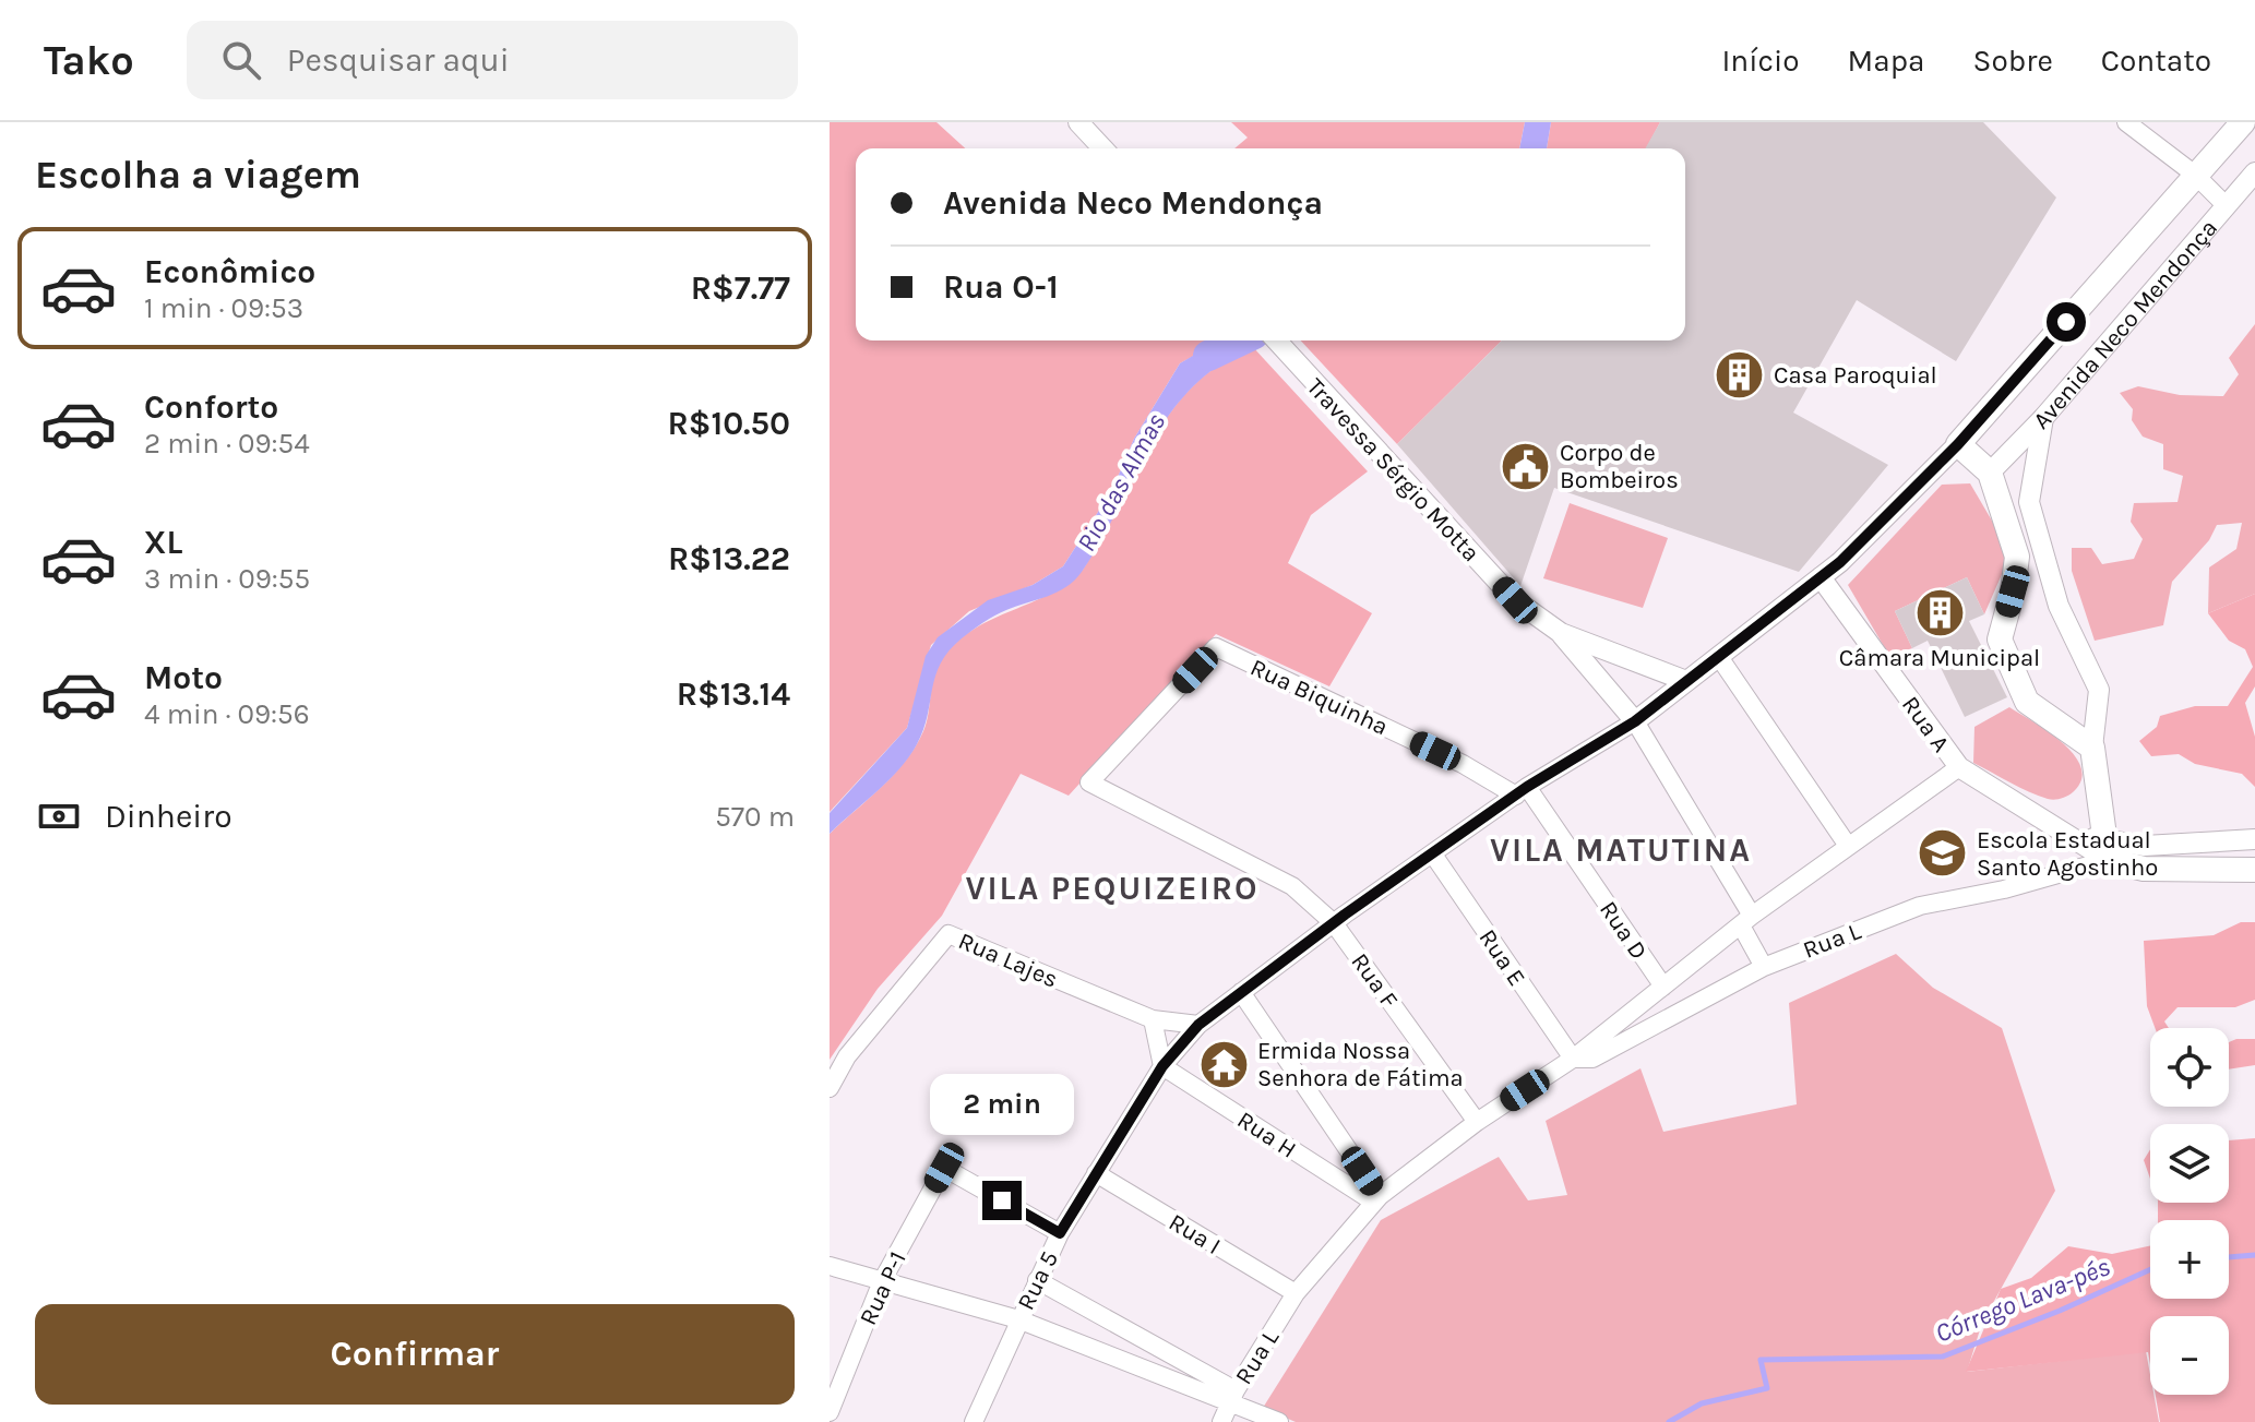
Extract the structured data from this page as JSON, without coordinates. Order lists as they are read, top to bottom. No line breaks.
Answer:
{"streets":{"main road":["Avenida Neco Mendonça"],"street":["Travessa Sérgio Motta","Rua Biquinha","Rua A","Rua D","Rua L","Rua E","Rua Lajes","Rua F","Rua H","Rua I","Rua 5","Rua P-1"]},"crossings":[["Rua Biquinha","Rua D"],["Rua Biquinha","Rua F"],["Rua Biquinha","Rua 5"],["Rua A","Rua L"],["Rua D","Rua L"],["Rua D","Rua 5"],["Rua L","Rua E"],["Rua L","Rua F"],["Rua L","Rua H"],["Rua L","Rua I"],["Rua E","Rua 5"],["Rua Lajes","Rua 5"],["Rua F","Rua 5"],["Rua H","Rua 5"],["Rua I","Rua 5"],["Rua 5","Rua P-1"]],"districts":["VILA MATUTINA","VILA PEQUIZEIRO"],"water":["Rio das Almas","Córrego Lava-pés"],"places":{"building":["Casa Paroquial","Câmara Municipal"],"public building":["Corpo de Bombeiros"],"school or university":["Escola Estadual Santo Agostinho"],"temple":["Ermida Nossa Senhora de Fátima"]},"page":{"header":"Tako","search":"Pesquisar aqui","nav":["Início","Mapa","Sobre","Contato"],"heading":"Escolha a viagem","banner":["Avenida Neco Mendonça","Rua O-1"],"list":[{"name":"Econômico","note":"1 min · 09:53","value":"R$7.77"},{"name":"Conforto","note":"2 min · 09:54","value":"R$10.50"},{"name":"XL","note":"3 min · 09:55","value":"R$13.22"},{"name":"Moto","note":"4 min · 09:56","value":"R$13.14"}],"pay":["Dinheiro","570 m"],"map_buttons":["+","−"],"bubble":"2 min","buttons":"Confirmar"}}
